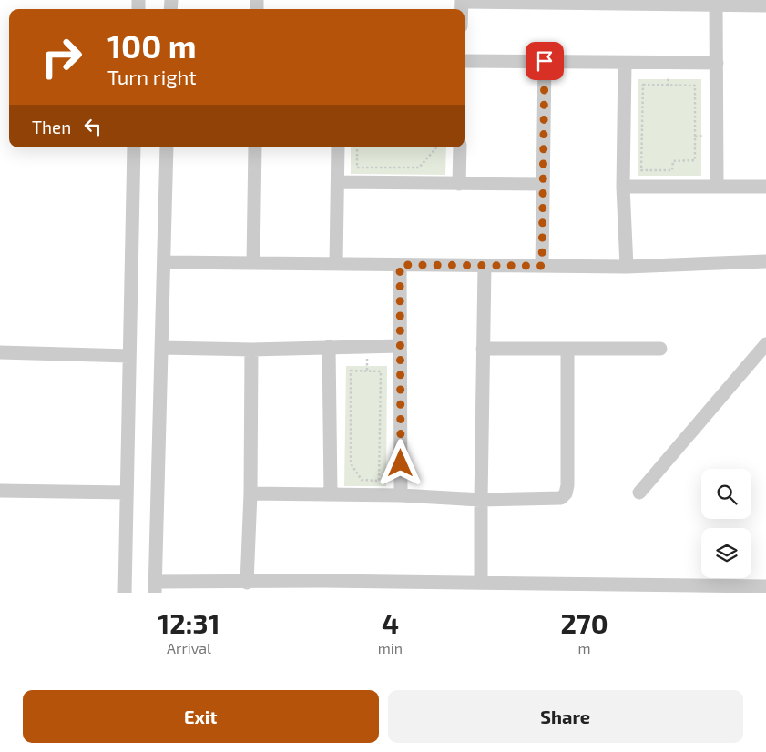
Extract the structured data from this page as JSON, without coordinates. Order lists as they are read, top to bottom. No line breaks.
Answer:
{"page":{"turn":["100 m","Turn right"],"then":"Then","eta":["12:31","Arrival","4","min","270","m"],"buttons":["Exit","Share"]}}
